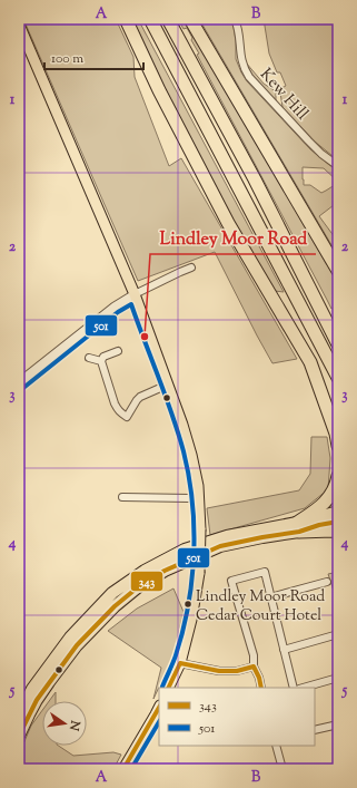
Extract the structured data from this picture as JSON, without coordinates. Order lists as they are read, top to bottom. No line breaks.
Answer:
{"streets":{"street":["Kew Hill"]},"places":["Lindley Moor Road","Lindley Moor Road Cedar Court Hotel"],"lines":["transit line 501","transit line 343"],"legend":["343","501"],"scale_bar":"100 m","north":"right","grid":{"columns":["A","B"],"rows":["1","2","3","4","5"]}}
